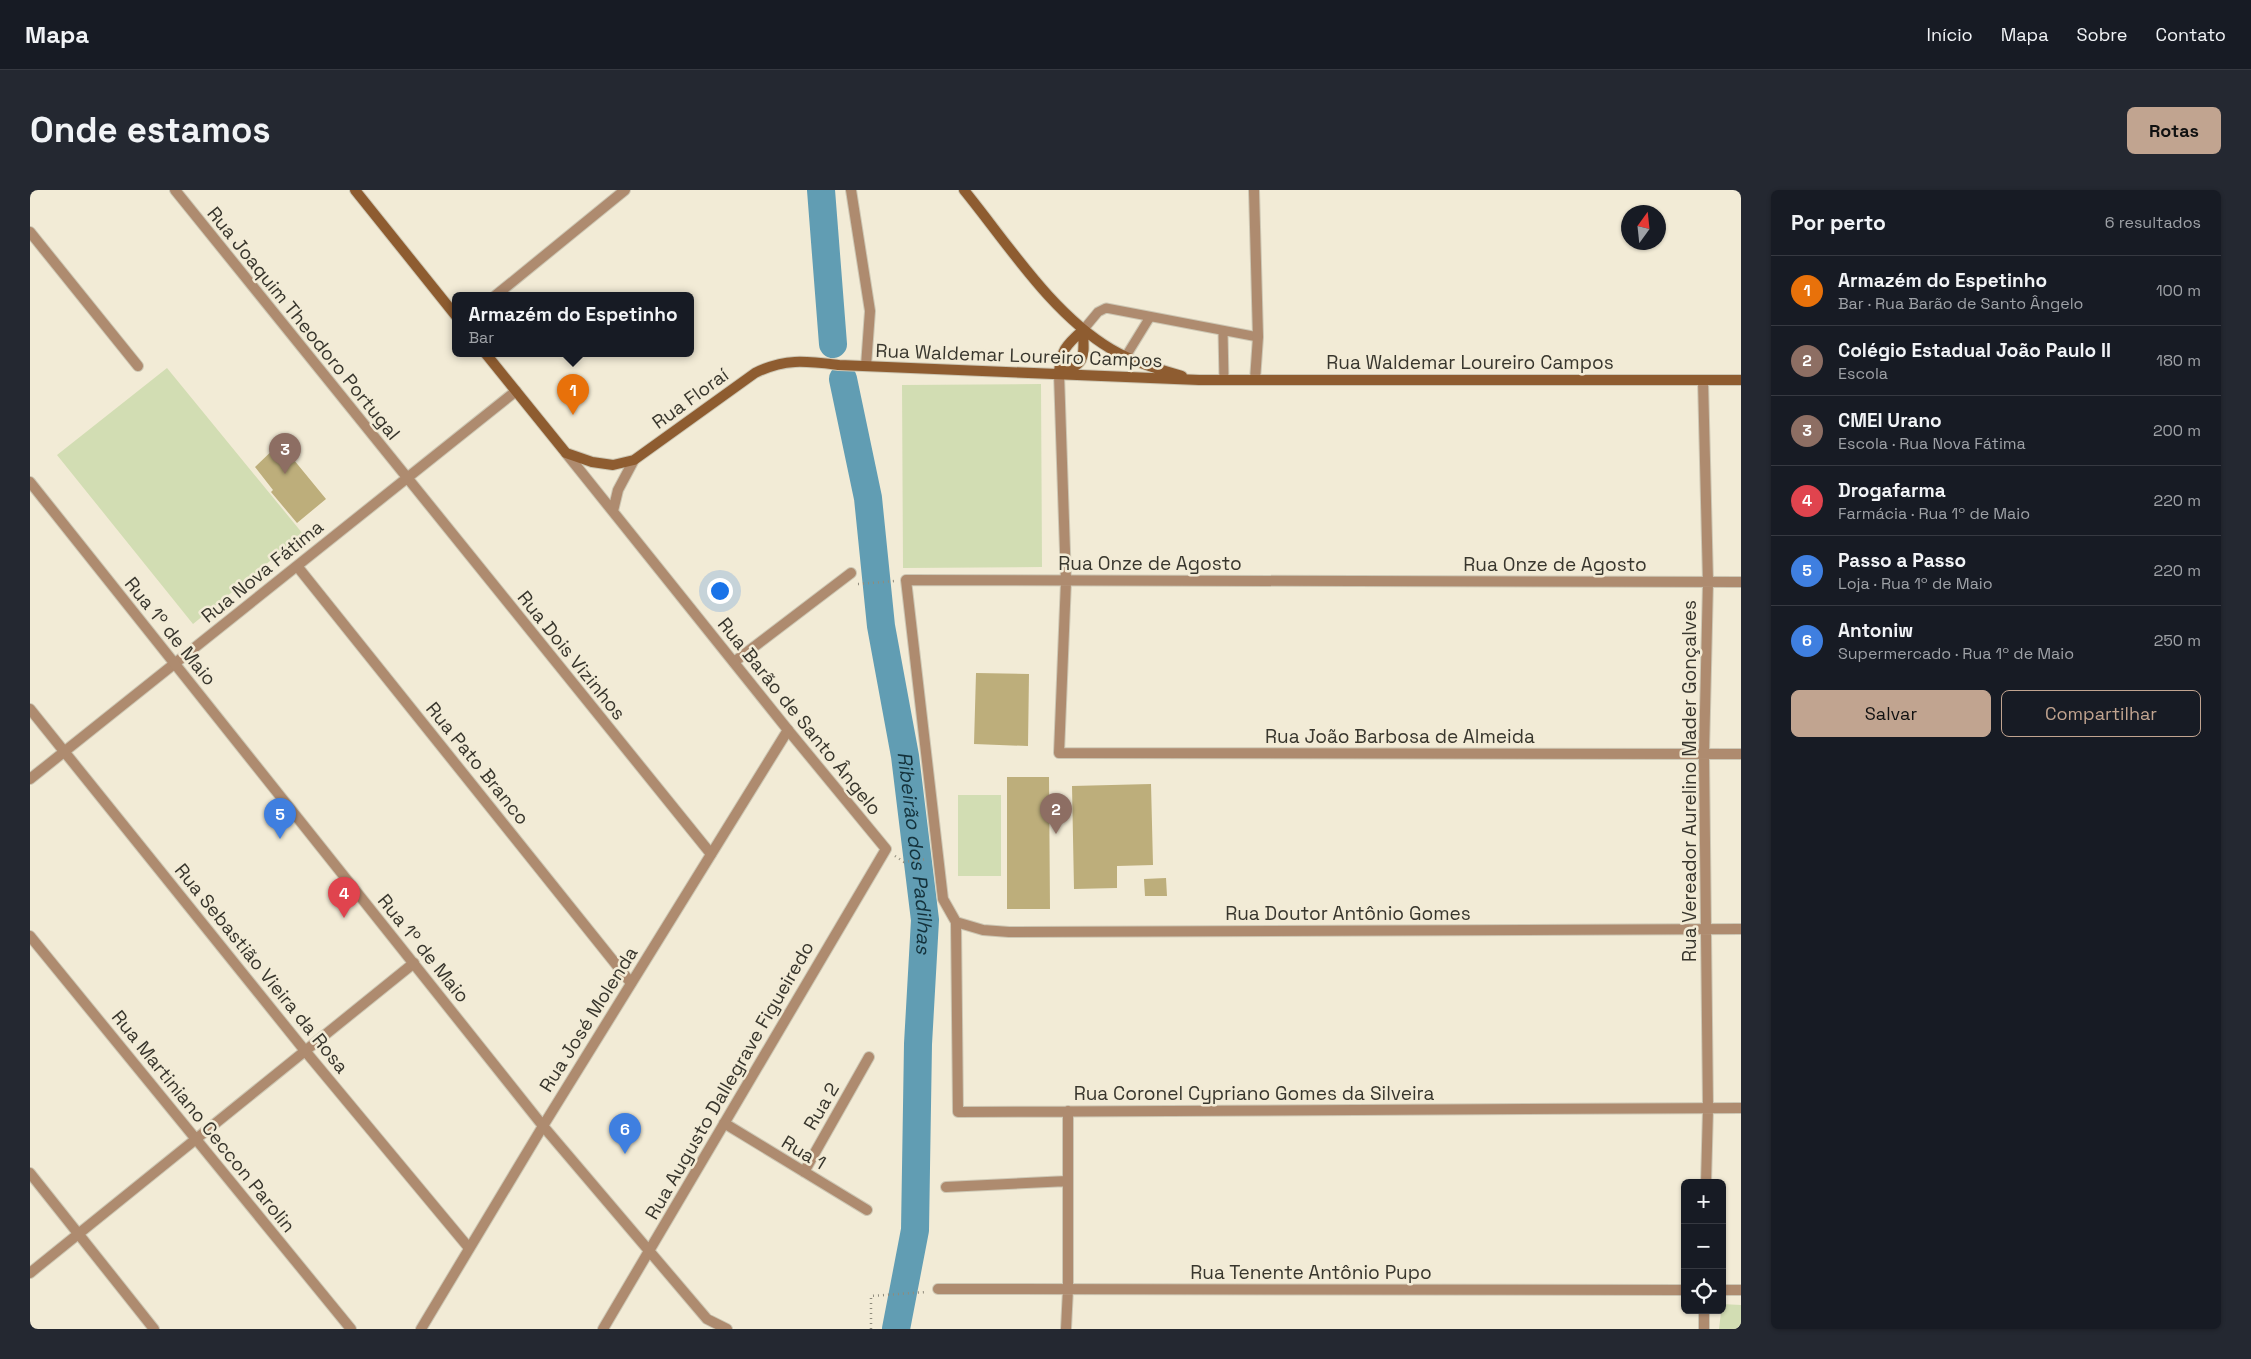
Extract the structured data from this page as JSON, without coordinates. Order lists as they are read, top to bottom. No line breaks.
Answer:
{"streets":{"main road":["Rua Waldemar Loureiro Campos","Rua Floraí","Rua Barão de Santo Ângelo"],"street":["Rua Joaquim Theodoro Portugal","Rua Onze de Agosto","Rua Nova Fátima","Rua 1º de Maio","Rua Dois Vizinhos","Rua João Barbosa de Almeida","Rua Pato Branco","Rua Vereador Aurelino Mader Gonçalves","Rua Doutor Antônio Gomes","Rua Sebastião Vieira da Rosa","Rua José Molenda","Rua Augusto Dallegrave Figueiredo","Rua Coronel Cypriano Gomes da Silveira","Rua 2","Rua Martiniano Ceccon Parolin","Rua 1","Rua Tenente Antônio Pupo"]},"crossings":[["Rua Joaquim Theodoro Portugal","Rua Nova Fátima"],["Rua Joaquim Theodoro Portugal","Rua Dois Vizinhos"],["Rua Waldemar Loureiro Campos","Rua Floraí"],["Rua Waldemar Loureiro Campos","Rua Vereador Aurelino Mader Gonçalves"],["Rua Floraí","Rua Barão de Santo Ângelo"],["Rua Onze de Agosto","Rua João Barbosa de Almeida"],["Rua Onze de Agosto","Rua Vereador Aurelino Mader Gonçalves"],["Rua Onze de Agosto","Rua Doutor Antônio Gomes"],["Rua Onze de Agosto","Rua Coronel Cypriano Gomes da Silveira"],["Rua Nova Fátima","Rua 1º de Maio"],["Rua Nova Fátima","Rua Dois Vizinhos"],["Rua Nova Fátima","Rua Barão de Santo Ângelo"],["Rua Nova Fátima","Rua Pato Branco"],["Rua Nova Fátima","Rua Sebastião Vieira da Rosa"],["Rua 1º de Maio","Rua José Molenda"],["Rua 1º de Maio","Rua Augusto Dallegrave Figueiredo"],["Rua Dois Vizinhos","Rua José Molenda"],["Rua Barão de Santo Ângelo","Rua José Molenda"],["Rua Barão de Santo Ângelo","Rua Augusto Dallegrave Figueiredo"],["Rua João Barbosa de Almeida","Rua Vereador Aurelino Mader Gonçalves"],["Rua Pato Branco","Rua José Molenda"],["Rua Vereador Aurelino Mader Gonçalves","Rua Doutor Antônio Gomes"],["Rua Vereador Aurelino Mader Gonçalves","Rua Coronel Cypriano Gomes da Silveira"],["Rua Doutor Antônio Gomes","Rua Coronel Cypriano Gomes da Silveira"],["Rua Sebastião Vieira da Rosa","Rua José Molenda"],["Rua Augusto Dallegrave Figueiredo","Rua 1"],["Rua 2","Rua 1"]],"water":["Ribeirão dos Padilhas"],"north":"top","page":{"header":"Mapa","nav":["Início","Mapa","Sobre","Contato"],"buttons":["Rotas",["Salvar","Compartilhar"]],"title":"Onde estamos","heading":["Por perto","6 resultados"],"list":[{"mark":"1","name":"Armazém do Espetinho","note":"Bar · Rua Barão de Santo Ângelo","value":"100 m"},{"mark":"2","name":"Colégio Estadual João Paulo II","note":"Escola","value":"180 m"},{"mark":"3","name":"CMEI Urano","note":"Escola · Rua Nova Fátima","value":"200 m"},{"mark":"4","name":"Drogafarma","note":"Farmácia · Rua 1º de Maio","value":"220 m"},{"mark":"5","name":"Passo a Passo","note":"Loja · Rua 1º de Maio","value":"220 m"},{"mark":"6","name":"Antoniw","note":"Supermercado · Rua 1º de Maio","value":"250 m"}],"popup":["Armazém do Espetinho","Bar"],"pins":["1","3","2","5","4","6"],"map_buttons":["+","−"]}}
